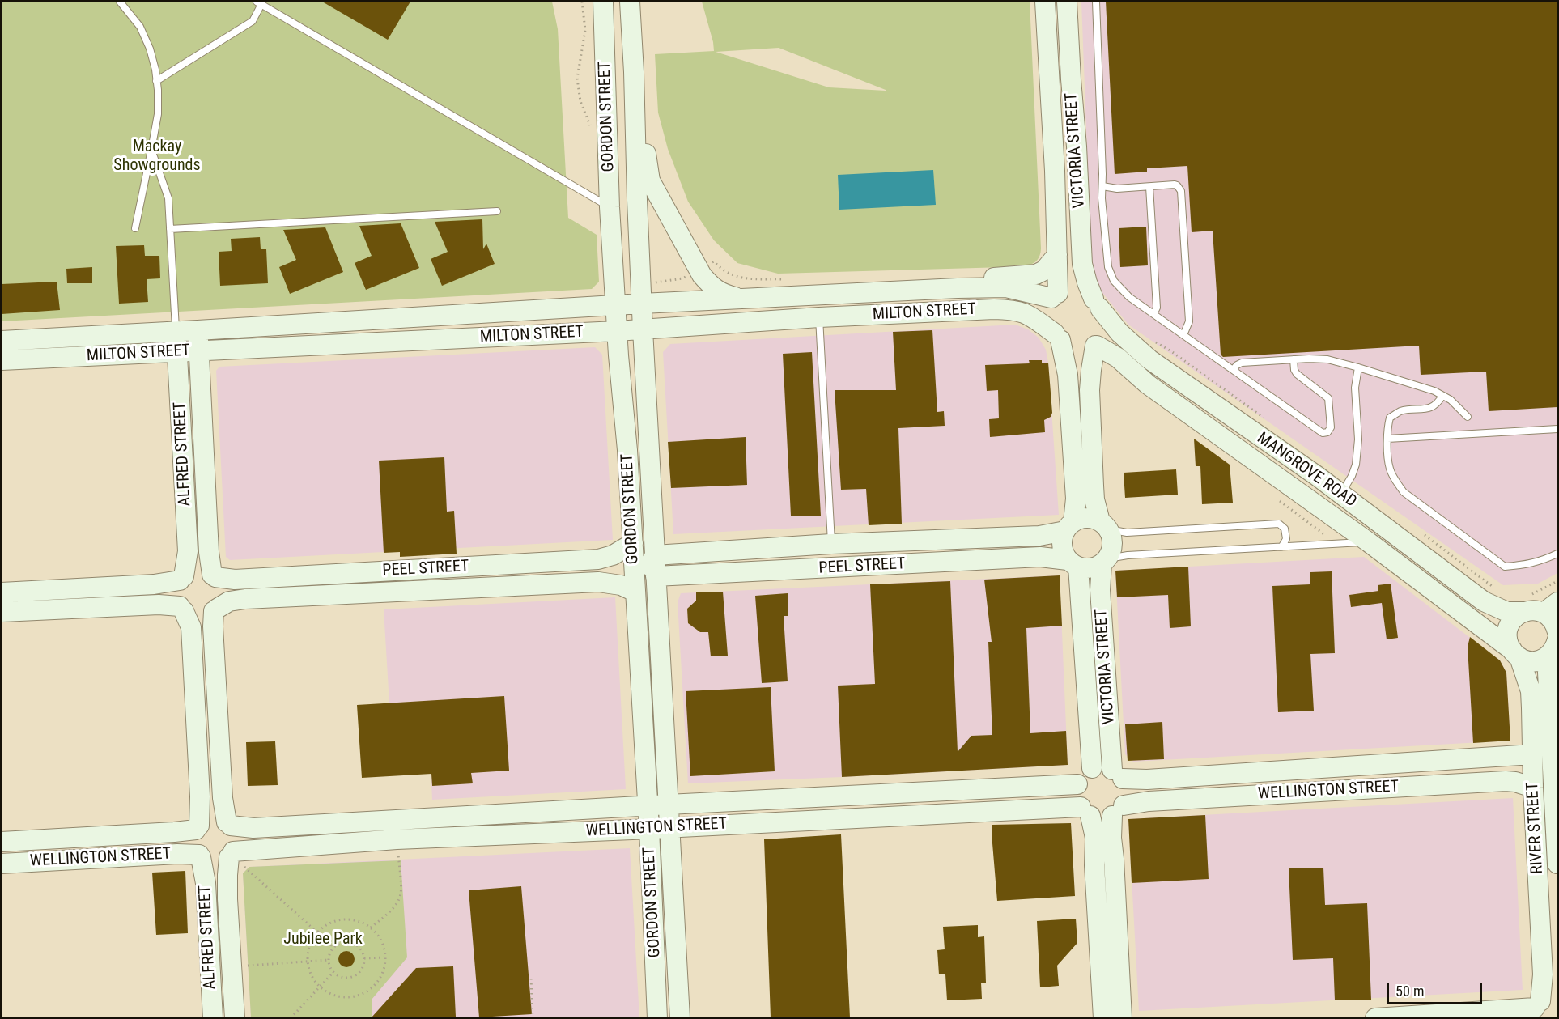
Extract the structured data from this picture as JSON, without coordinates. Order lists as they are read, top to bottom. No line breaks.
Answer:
{"streets":{"street":["GORDON STREET","VICTORIA STREET","MILTON STREET","ALFRED STREET","MANGROVE ROAD","PEEL STREET","WELLINGTON STREET","RIVER STREET"]},"crossings":[["GORDON STREET","MILTON STREET"],["GORDON STREET","PEEL STREET"],["GORDON STREET","WELLINGTON STREET"],["VICTORIA STREET","MILTON STREET"],["VICTORIA STREET","MANGROVE ROAD"],["VICTORIA STREET","PEEL STREET"],["VICTORIA STREET","WELLINGTON STREET"],["MILTON STREET","ALFRED STREET"],["MILTON STREET","MANGROVE ROAD"],["ALFRED STREET","PEEL STREET"],["ALFRED STREET","WELLINGTON STREET"],["MANGROVE ROAD","RIVER STREET"],["WELLINGTON STREET","RIVER STREET"]],"parks":["Mackay Showgrounds","Jubilee Park"],"scale_bar":"50 m"}
